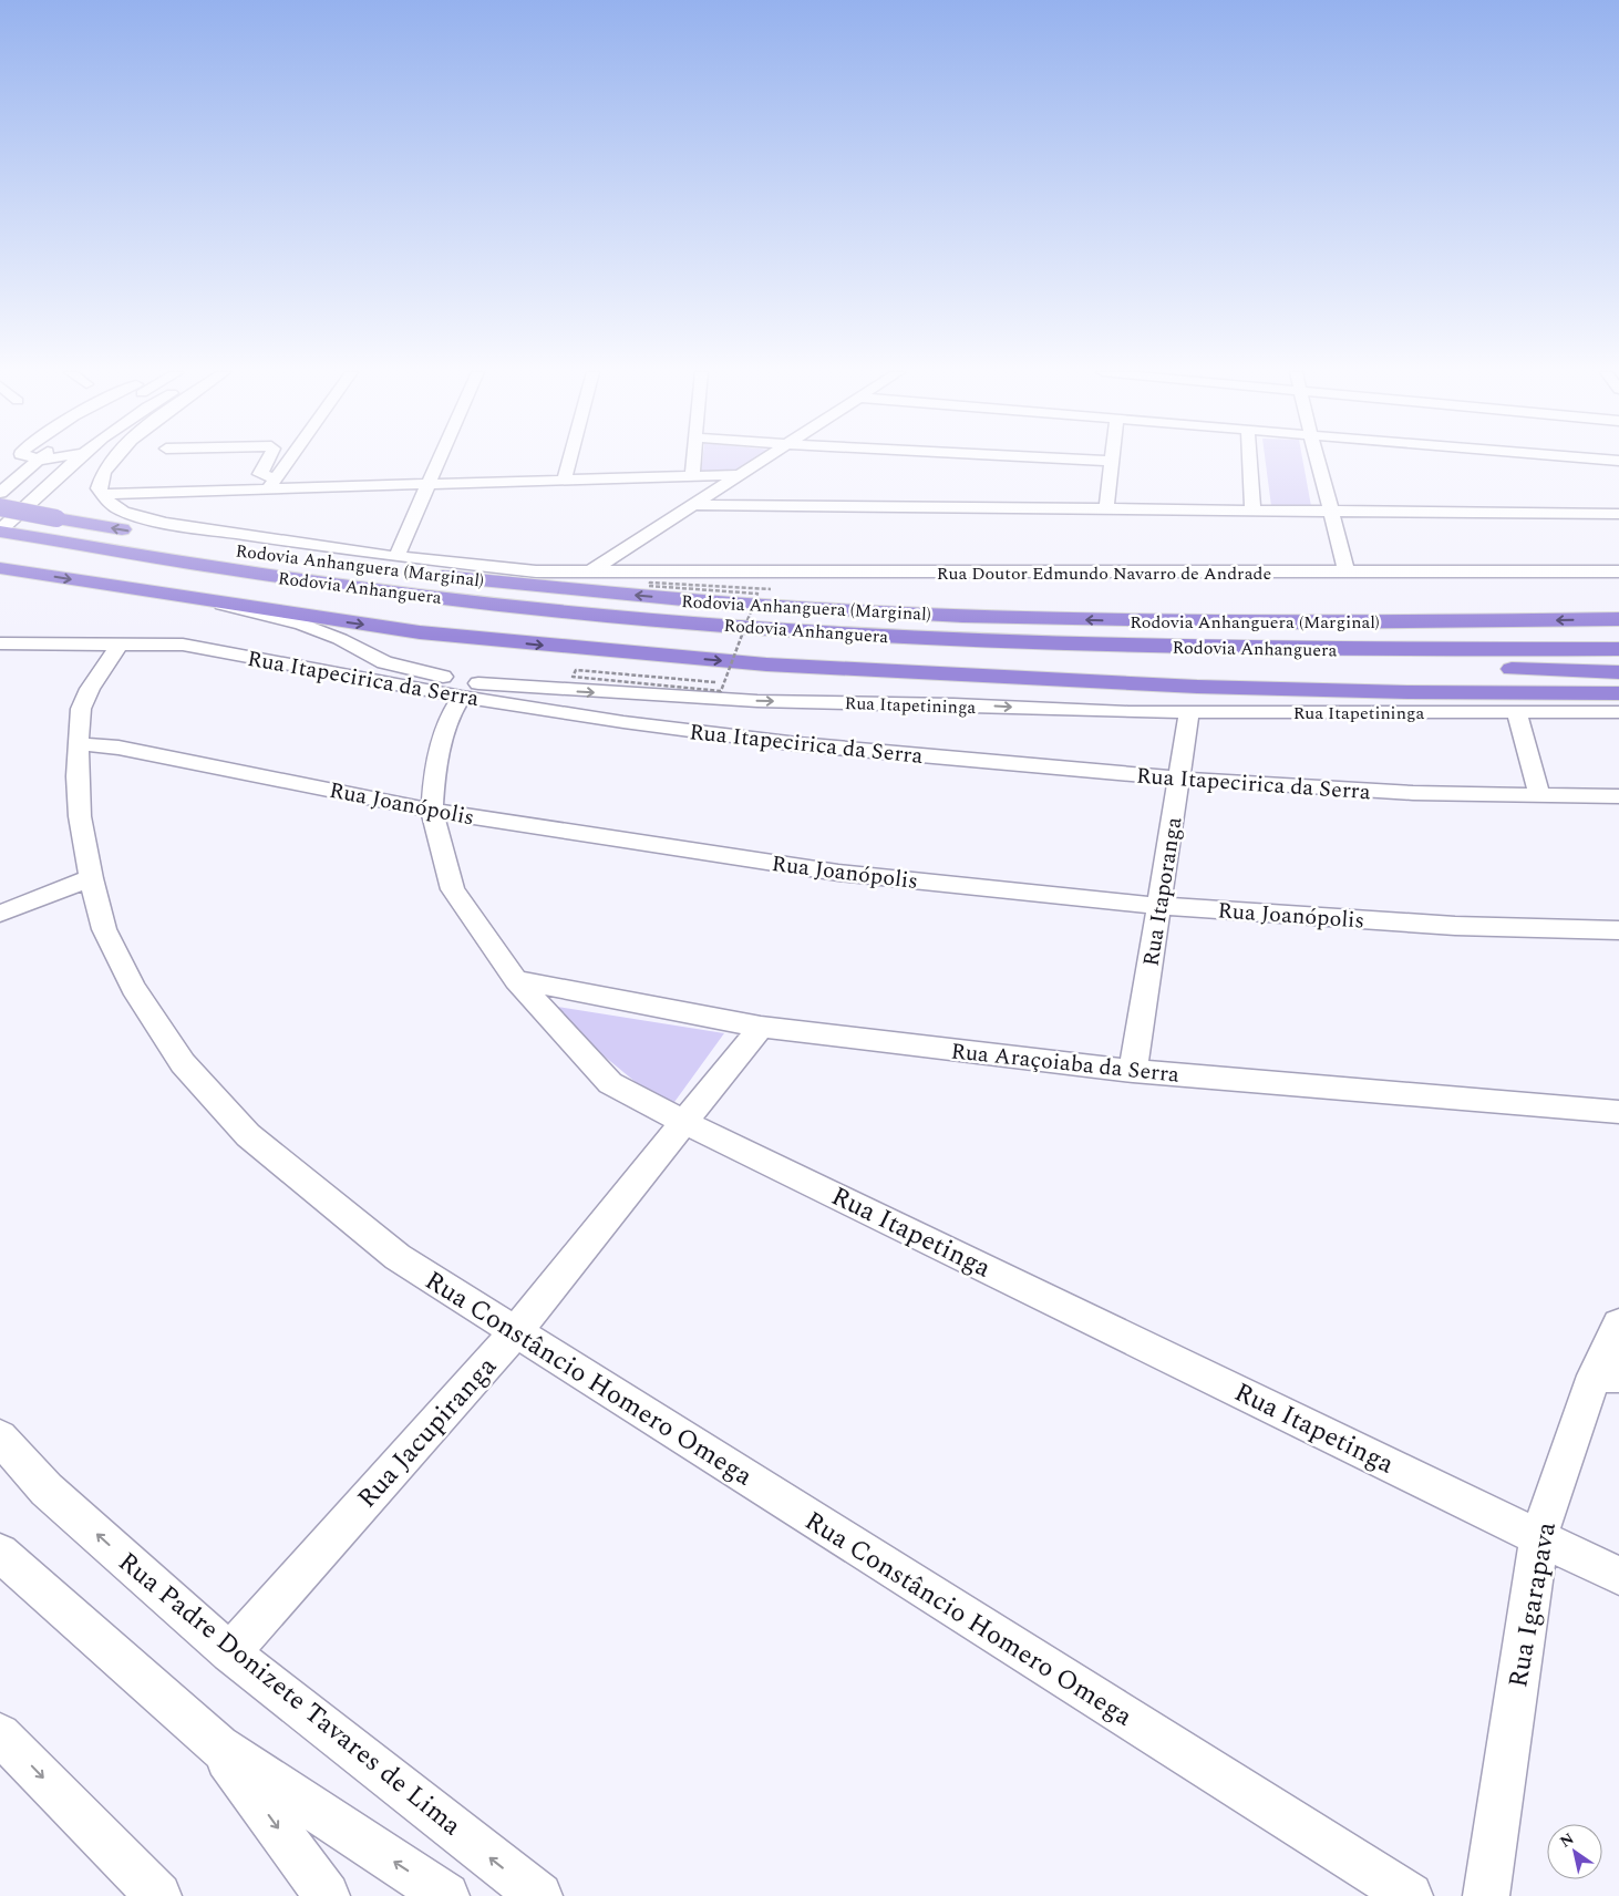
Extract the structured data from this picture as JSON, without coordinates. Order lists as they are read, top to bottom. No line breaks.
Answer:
{"streets":{"highway":["Rodovia Anhanguera (Marginal)","Rodovia Anhanguera"],"street":["Rua Doutor Edmundo Navarro de Andrade","Rua Itapecirica da Serra","Rua Itapetininga","Rua Joanópolis","Rua Itaporanga","Rua Araçoiaba da Serra","Rua Itapetinga","Rua Constâncio Homero Omega","Rua Jacupiranga","Rua Igarapava","Rua Padre Donizete Tavares de Lima"]},"crossings":[["Rodovia Anhanguera (Marginal)","Rodovia Anhanguera"],["Rua Itapecirica da Serra","Rua Itaporanga"],["Rua Itapecirica da Serra","Rua Itapetinga"],["Rua Itapecirica da Serra","Rua Constâncio Homero Omega"],["Rua Itapetininga","Rua Itaporanga"],["Rua Joanópolis","Rua Itaporanga"],["Rua Joanópolis","Rua Itapetinga"],["Rua Joanópolis","Rua Constâncio Homero Omega"],["Rua Itaporanga","Rua Araçoiaba da Serra"],["Rua Araçoiaba da Serra","Rua Itapetinga"],["Rua Araçoiaba da Serra","Rua Jacupiranga"],["Rua Itapetinga","Rua Jacupiranga"],["Rua Itapetinga","Rua Igarapava"],["Rua Constâncio Homero Omega","Rua Jacupiranga"],["Rua Jacupiranga","Rua Padre Donizete Tavares de Lima"]],"north":"top left"}
